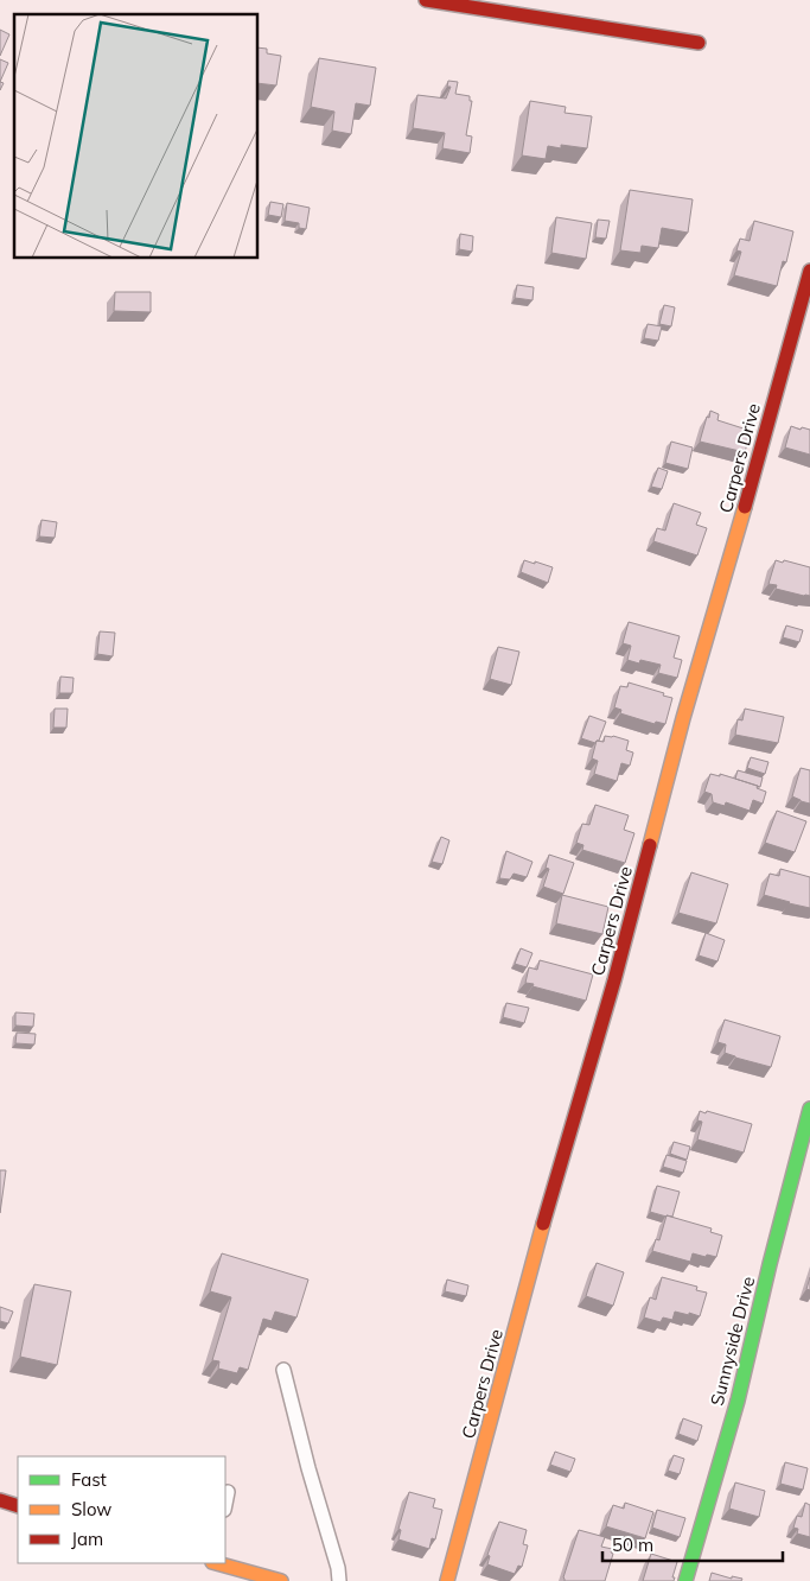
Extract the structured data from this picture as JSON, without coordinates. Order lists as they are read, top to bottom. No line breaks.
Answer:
{"streets":{"street":["Carpers Drive","Sunnyside Drive"]},"legend":["Fast","Slow","Jam"],"scale_bar":"50 m"}
